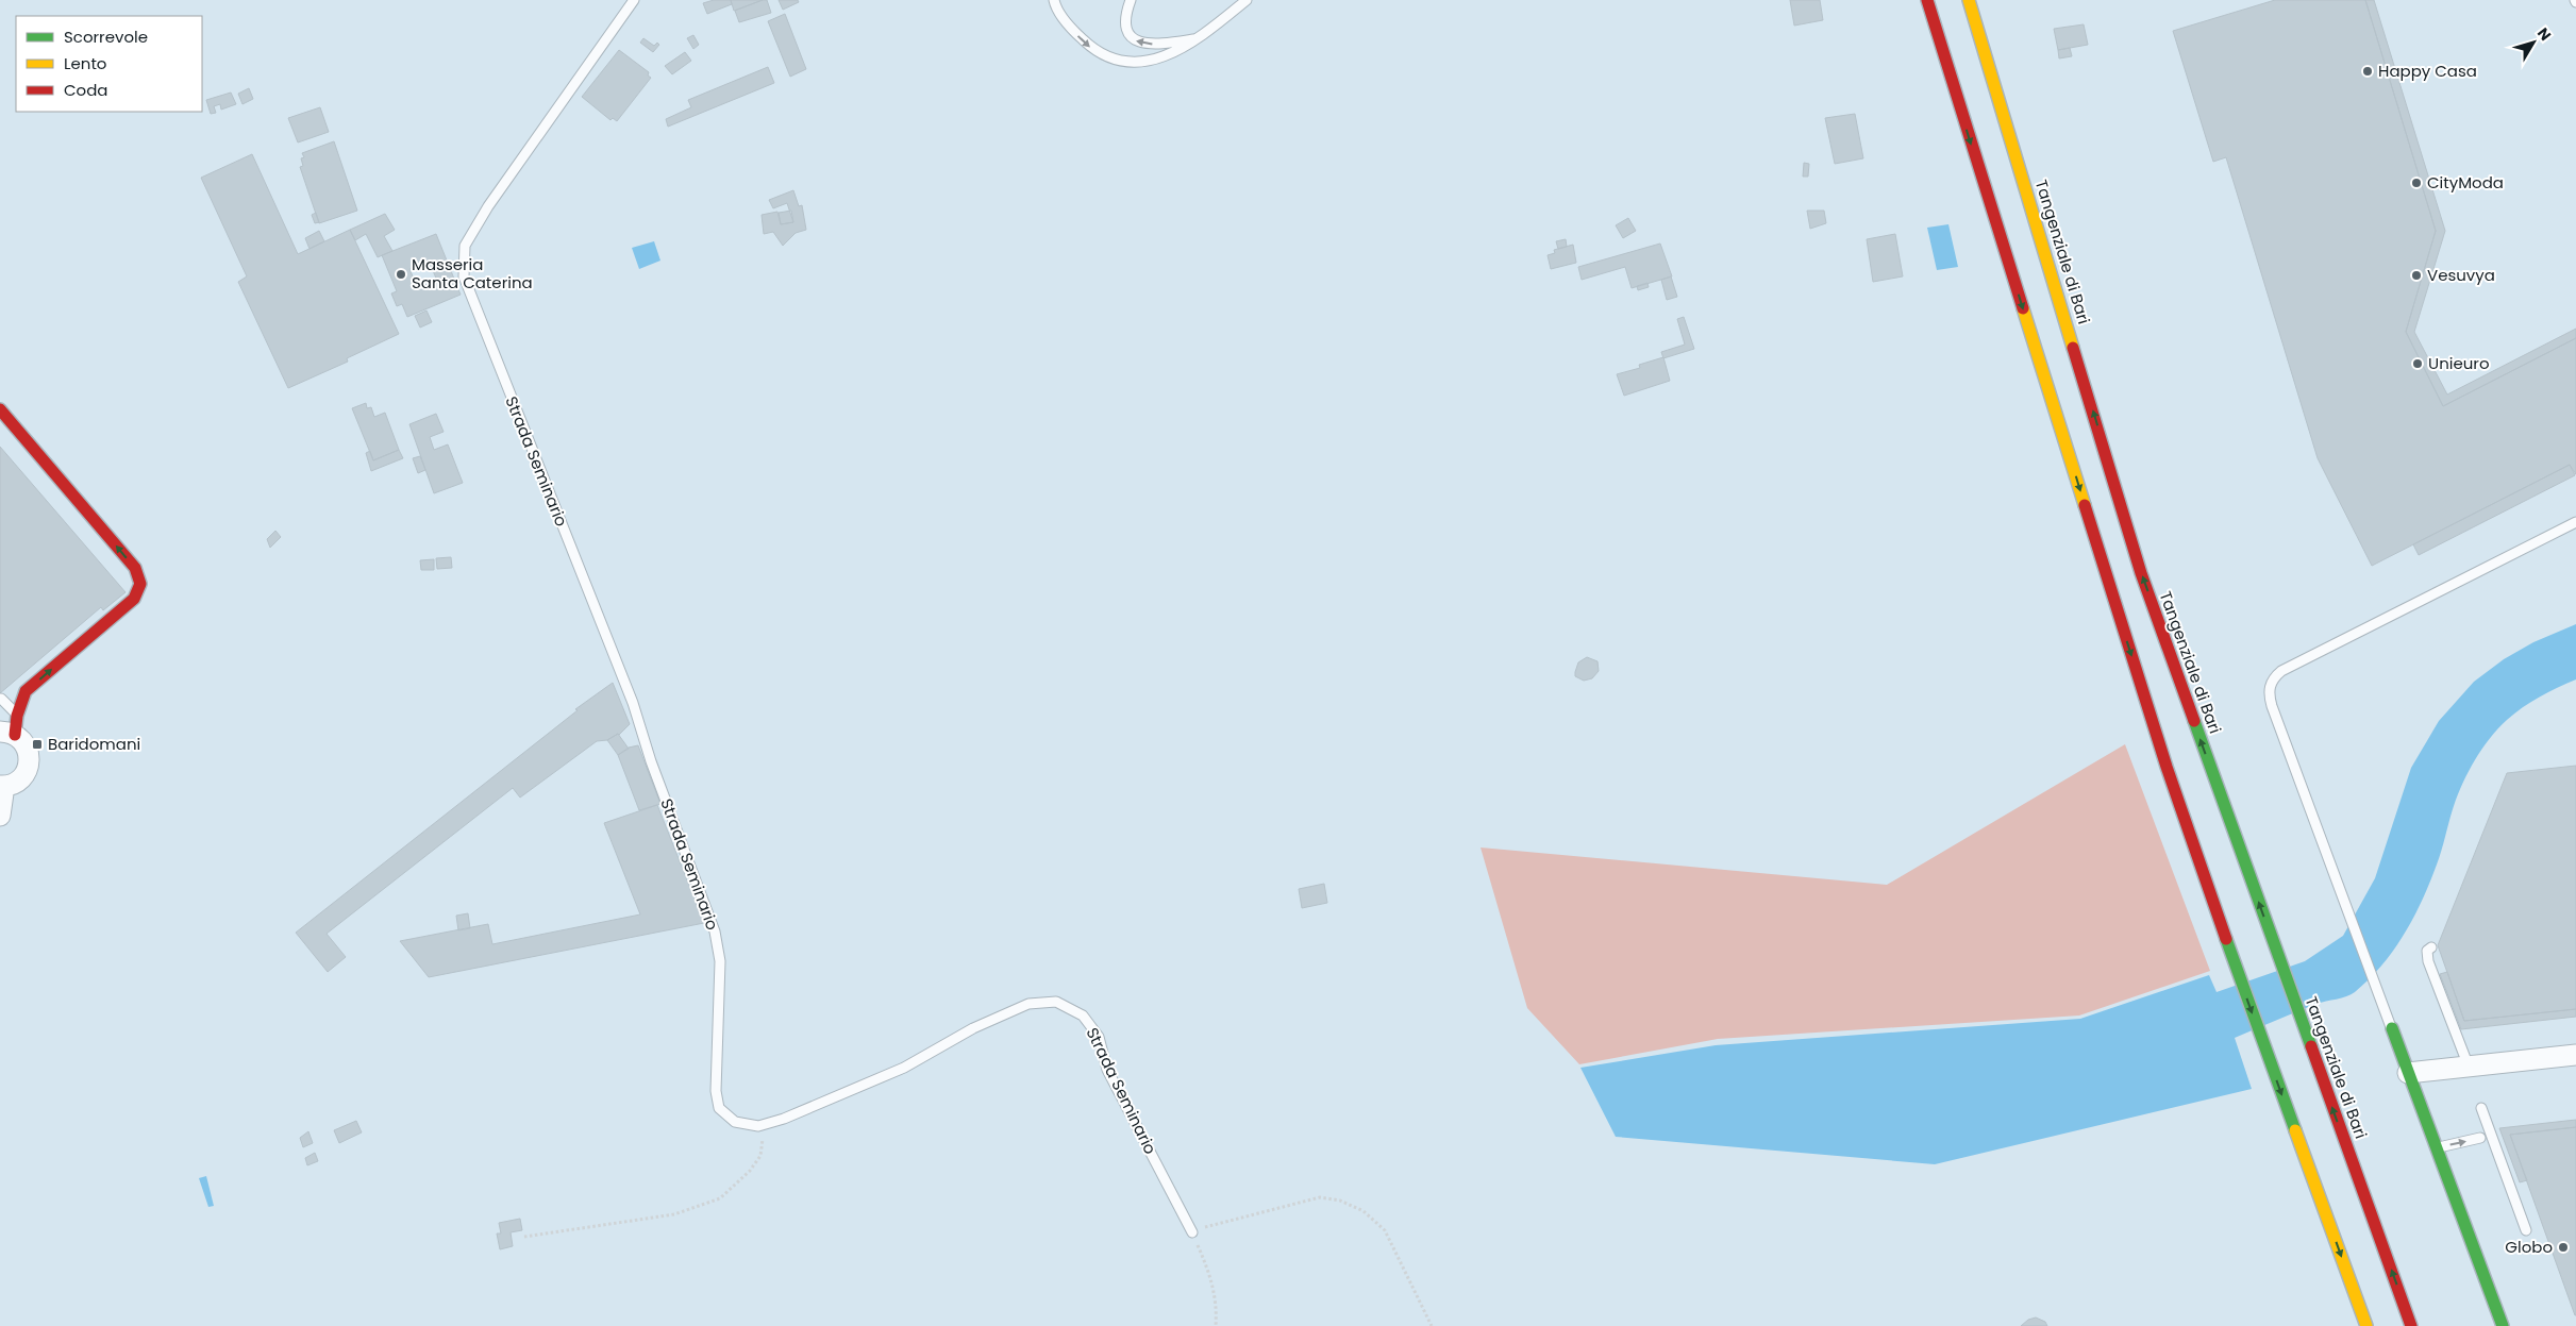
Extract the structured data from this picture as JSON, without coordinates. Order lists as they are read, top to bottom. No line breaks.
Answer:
{"streets":{"main road":["Tangenziale di Bari"],"lane":["Strada Seminario"]},"places":{"other":["Happy Casa","CityModa","Masseria Santa Caterina","Vesuvya","Unieuro","Globo"],"transit":["Baridomani"]},"legend":["Scorrevole","Lento","Coda"],"north":"top right"}
